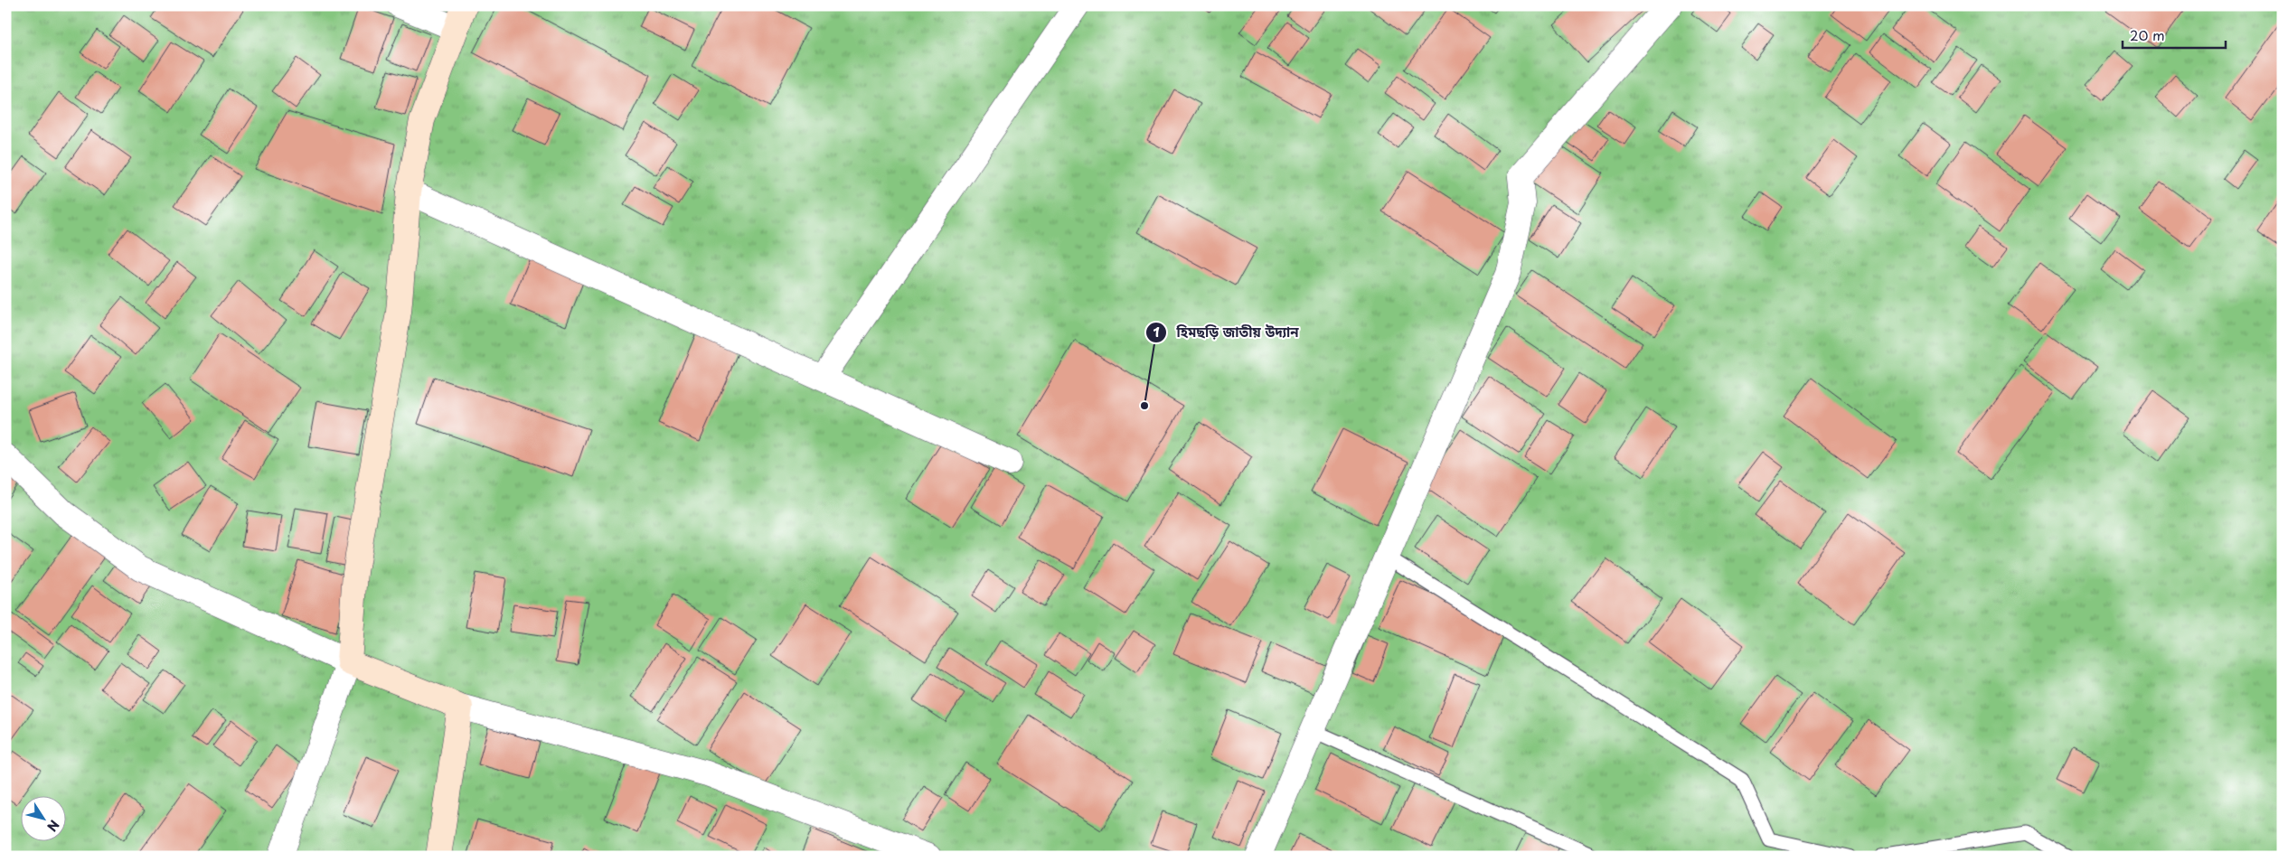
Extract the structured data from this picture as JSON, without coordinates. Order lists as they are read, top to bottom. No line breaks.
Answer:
{"places":["হিমছড়ি জাতীয় উদ্যান"],"scale_bar":"20 m","north":"bottom right"}
